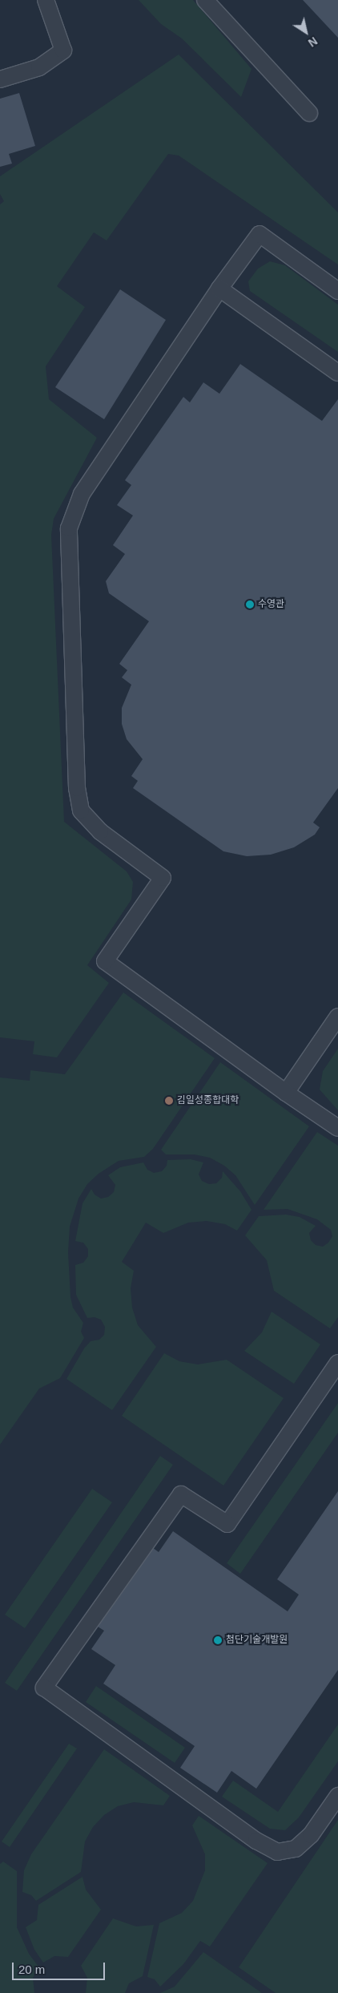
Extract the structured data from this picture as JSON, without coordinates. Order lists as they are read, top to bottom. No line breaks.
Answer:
{"places":["수영관","김일성종합대학","첨단기술개발원"],"scale_bar":"20 m","north":"bottom right"}
